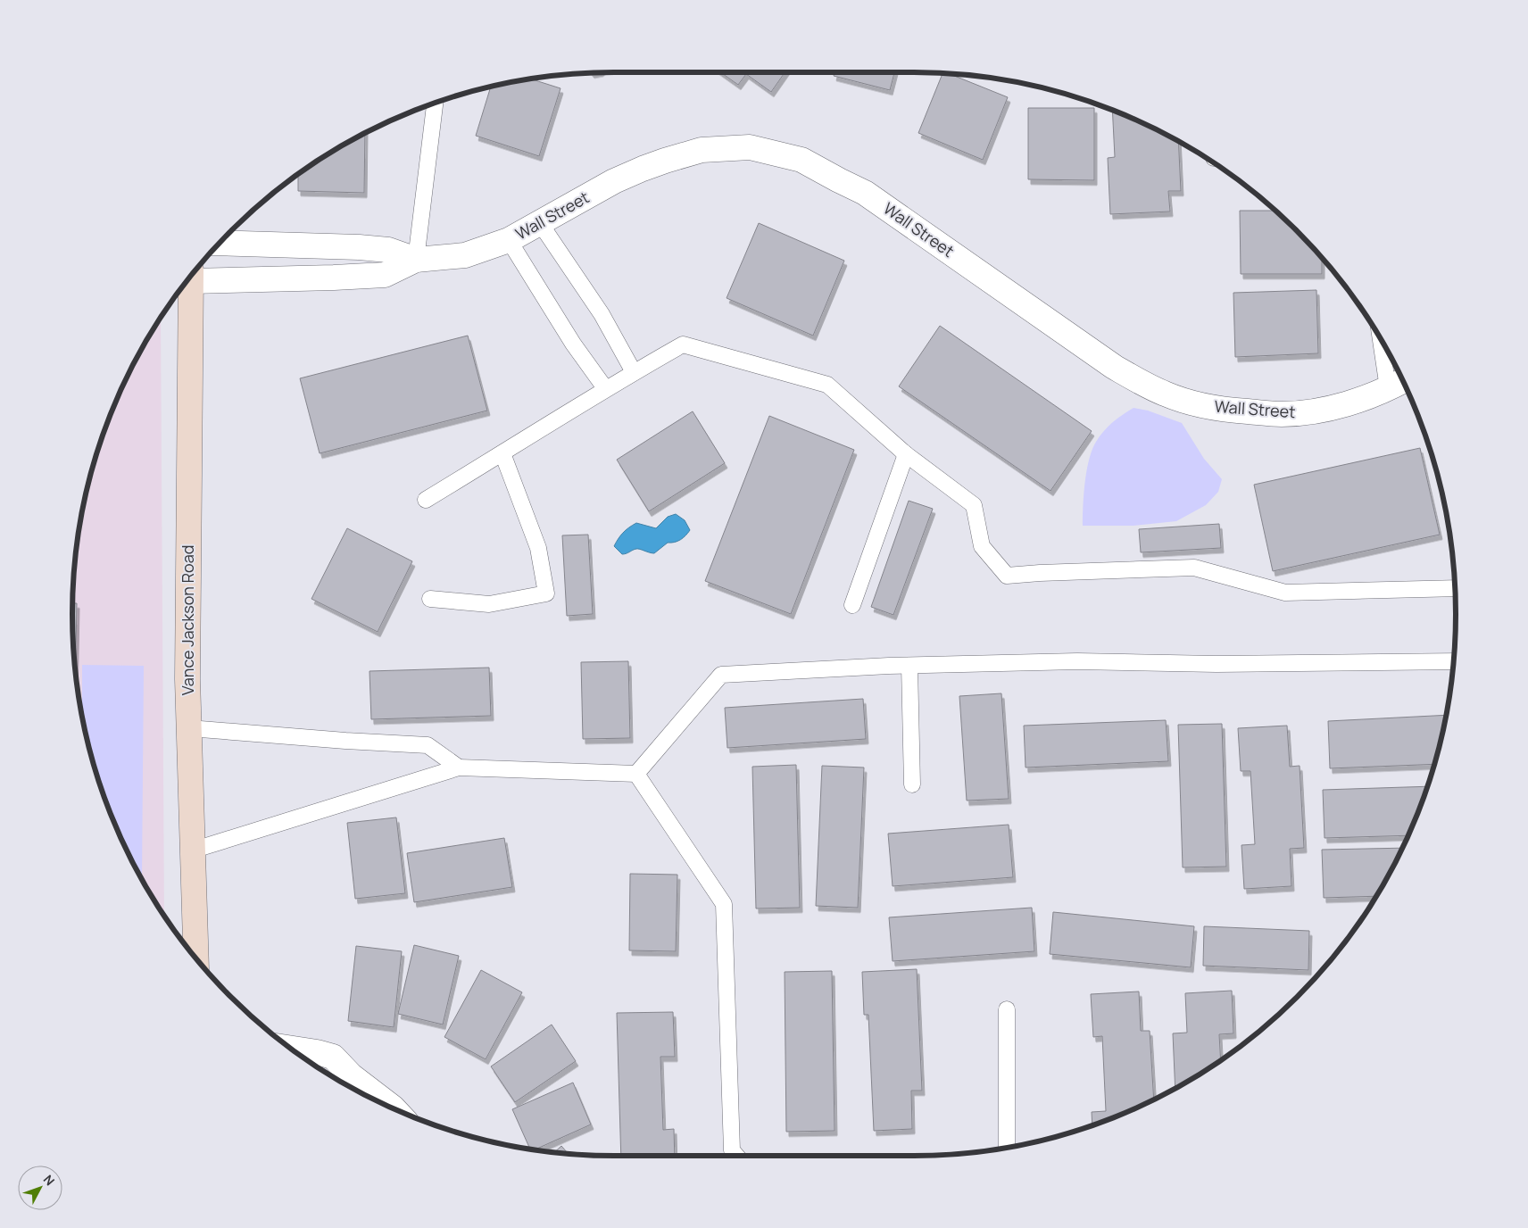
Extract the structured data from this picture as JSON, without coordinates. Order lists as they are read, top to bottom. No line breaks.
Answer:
{"streets":{"main road":["Vance Jackson Road"],"street":["Wall Street"]},"north":"top right"}
